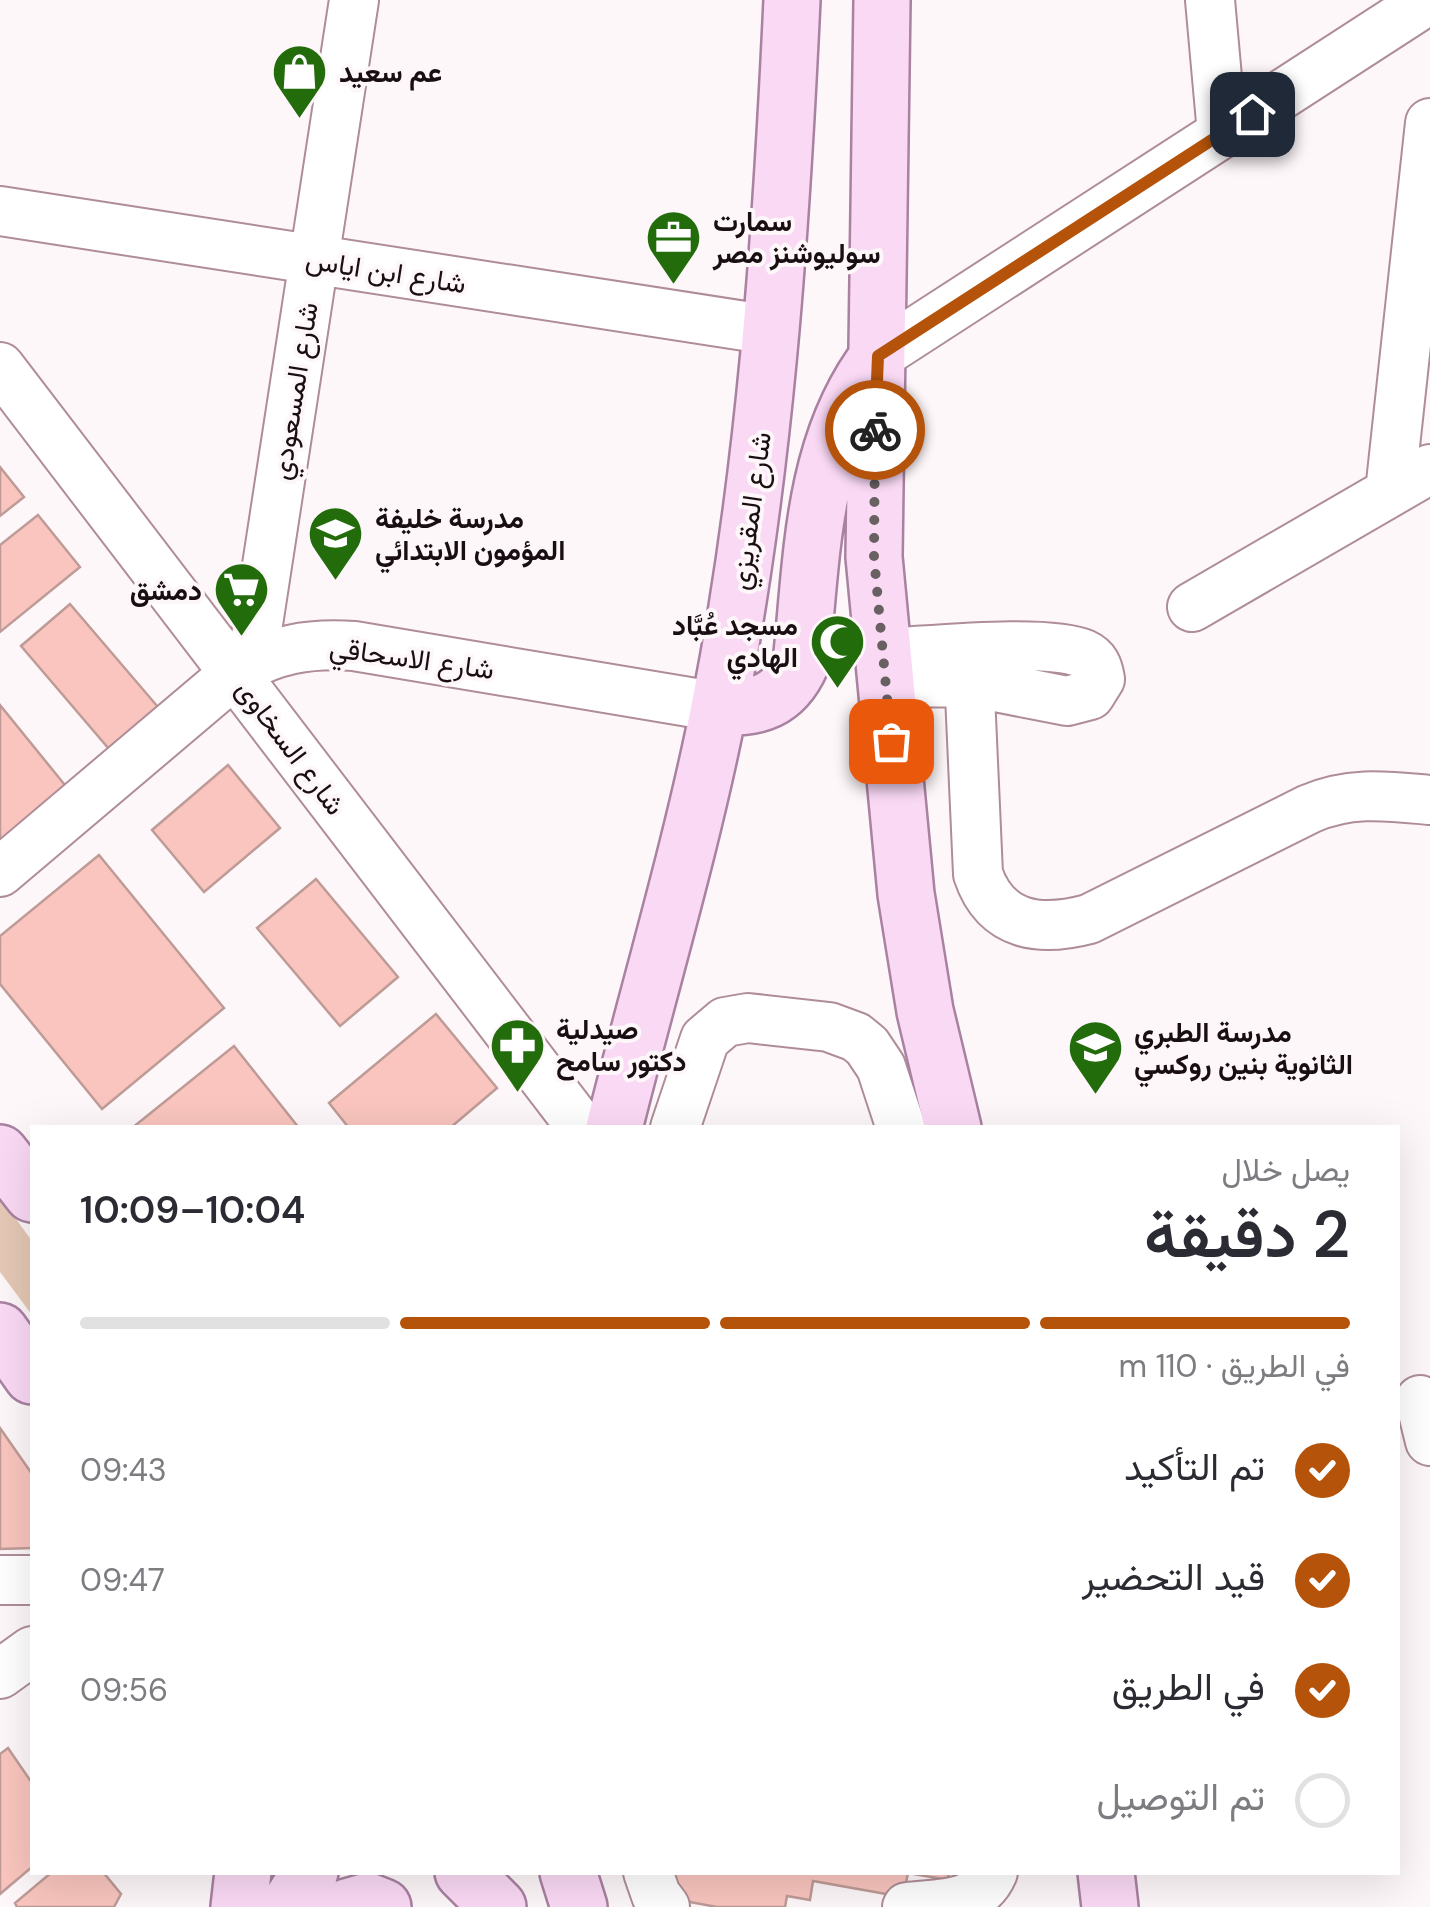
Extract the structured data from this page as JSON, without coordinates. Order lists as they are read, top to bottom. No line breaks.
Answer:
{"streets":{"main road":["شارع المقريزي"],"street":["شارع ابن اياس","شارع المسعودي","شارع الاسحاقي","شارع السخاوى"]},"crossings":[["شارع ابن اياس","شارع المسعودي"],["شارع ابن اياس","شارع المقريزي"],["شارع المسعودي","شارع الاسحاقي"],["شارع المسعودي","شارع السخاوى"],["شارع المقريزي","شارع الاسحاقي"],["شارع الاسحاقي","شارع السخاوى"]],"places":{"shop":["عم سعيد"],"office":["سمارت سوليوشنز مصر"],"school or university":["مدرسة خليفة المؤمون الابتدائي","مدرسة الطبري الثانوية بنين روكسي"],"supermarket":["دمشق"],"mosque":["مسجد عُبَّاد الهادي"],"pharmacy":["صيدلية دكتور سامح"]},"page":{"heading":["2 دقيقة","يصل خلال","10:04–10:09"],"bar":"في الطريق · 110 m","list":[["تم التأكيد","09:43"],["قيد التحضير","09:47"],["في الطريق","09:56"],"تم التوصيل"]}}
